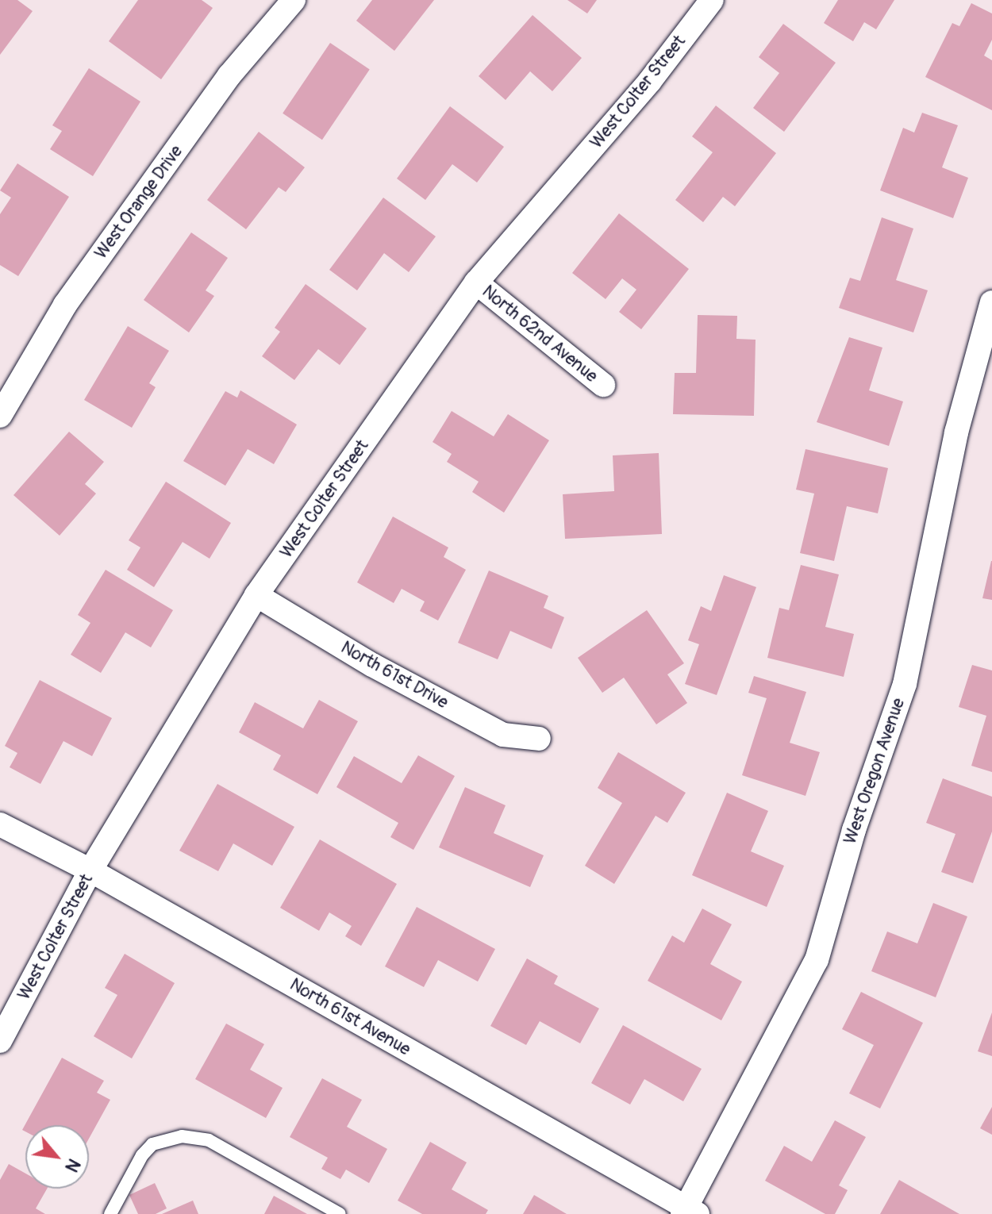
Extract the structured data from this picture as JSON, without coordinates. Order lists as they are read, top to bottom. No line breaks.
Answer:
{"streets":{"street":["West Colter Street","West Orange Drive","North 62nd Avenue","North 61st Drive","West Oregon Avenue","North 61st Avenue"]},"crossings":[["West Colter Street","North 62nd Avenue"],["West Colter Street","North 61st Drive"],["West Colter Street","North 61st Avenue"],["West Oregon Avenue","North 61st Avenue"]],"north":"bottom right"}
